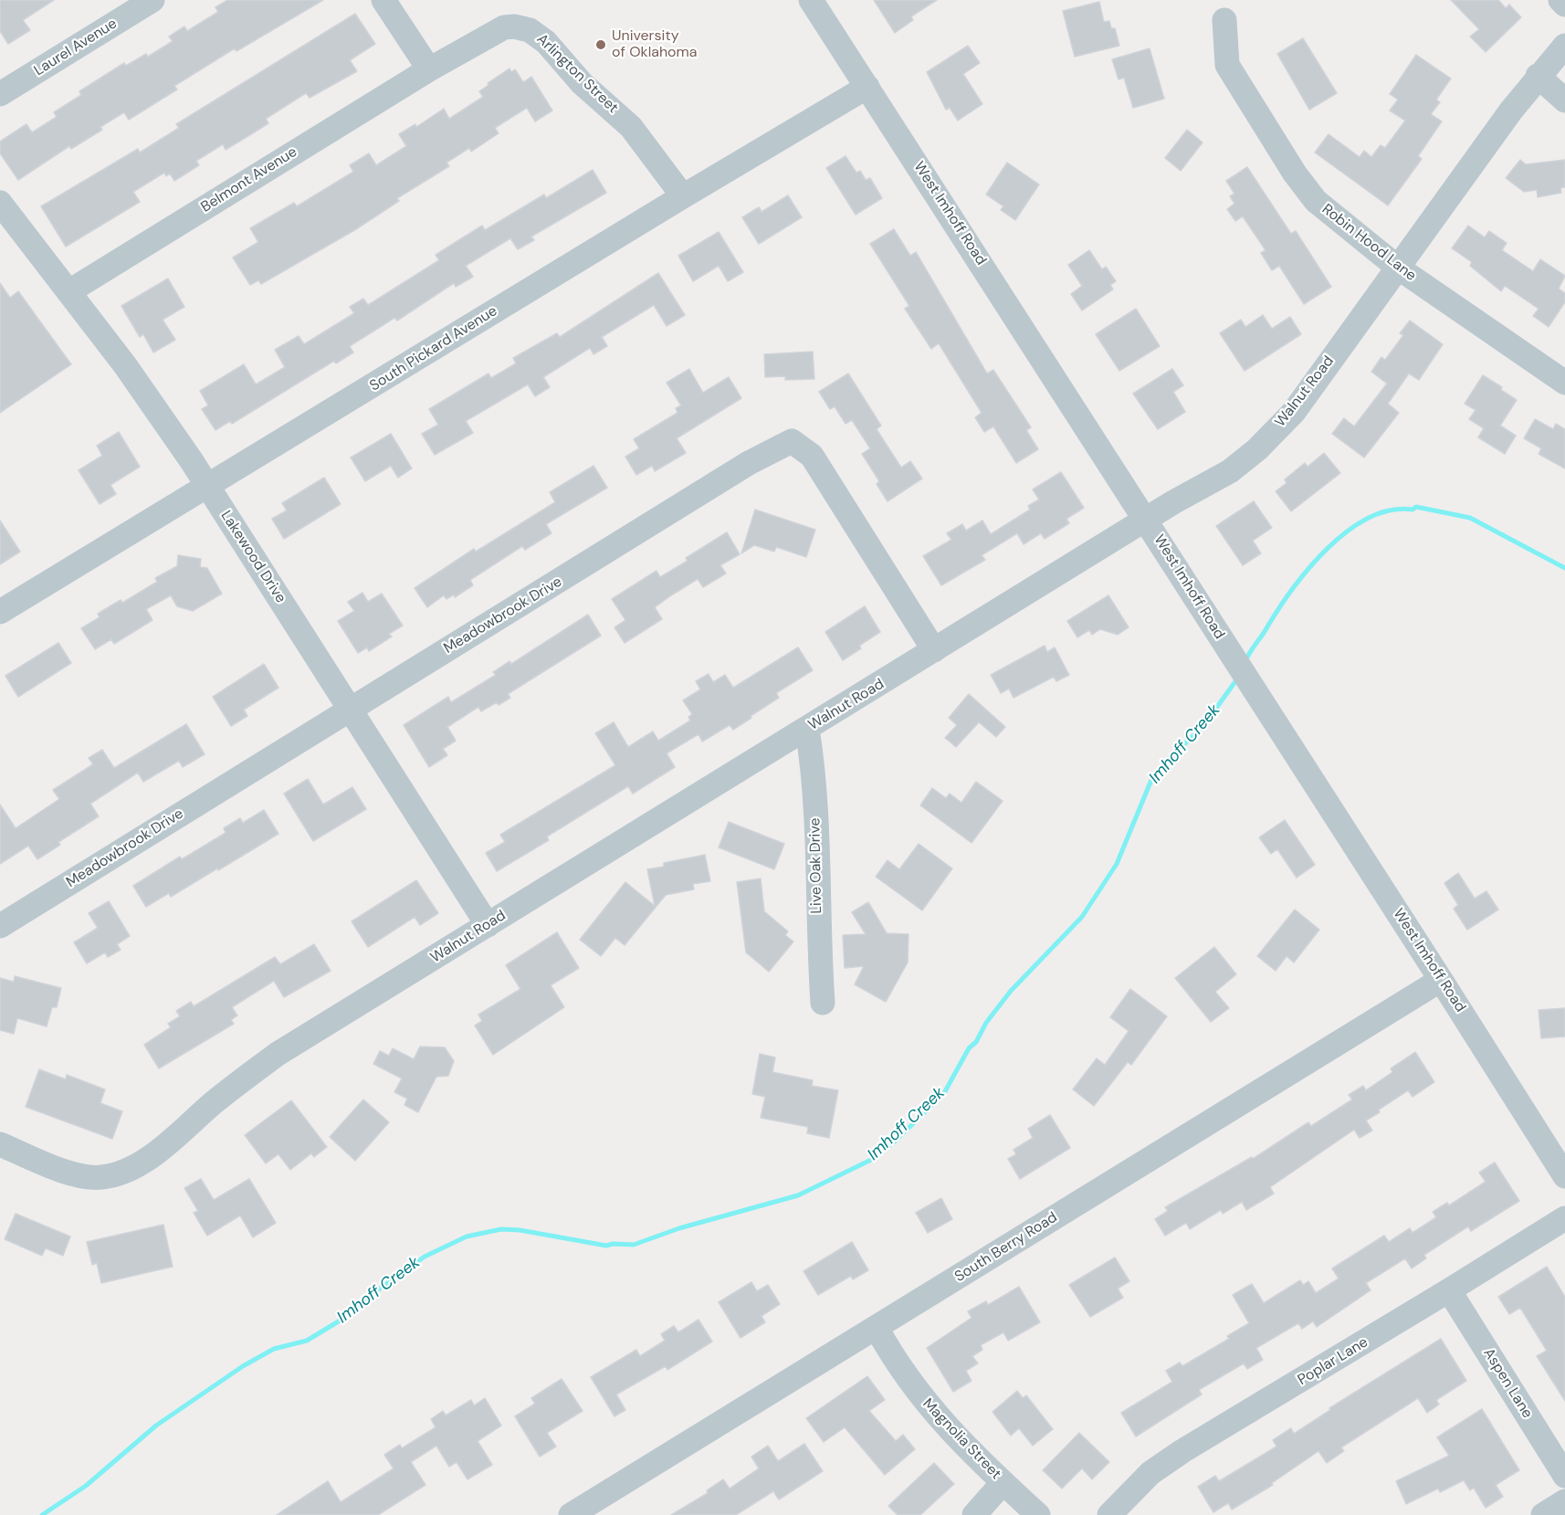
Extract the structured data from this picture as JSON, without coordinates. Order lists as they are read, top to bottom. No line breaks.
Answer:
{"streets":{"street":["Laurel Avenue","Arlington Street","Belmont Avenue","West Imhoff Road","Robin Hood Lane","South Pickard Avenue","Walnut Road","Lakewood Drive","Meadowbrook Drive","Live Oak Drive","South Berry Road","Poplar Lane","Aspen Lane","Magnolia Street"]},"crossings":[["Arlington Street","Belmont Avenue"],["Arlington Street","South Pickard Avenue"],["Belmont Avenue","Lakewood Drive"],["West Imhoff Road","South Pickard Avenue"],["West Imhoff Road","Walnut Road"],["West Imhoff Road","South Berry Road"],["Robin Hood Lane","Walnut Road"],["South Pickard Avenue","Lakewood Drive"],["Walnut Road","Lakewood Drive"],["Walnut Road","Meadowbrook Drive"],["Walnut Road","Live Oak Drive"],["Lakewood Drive","Meadowbrook Drive"],["South Berry Road","Magnolia Street"],["Poplar Lane","Aspen Lane"]],"water":["Imhoff Creek"],"places":["University of Oklahoma"]}
